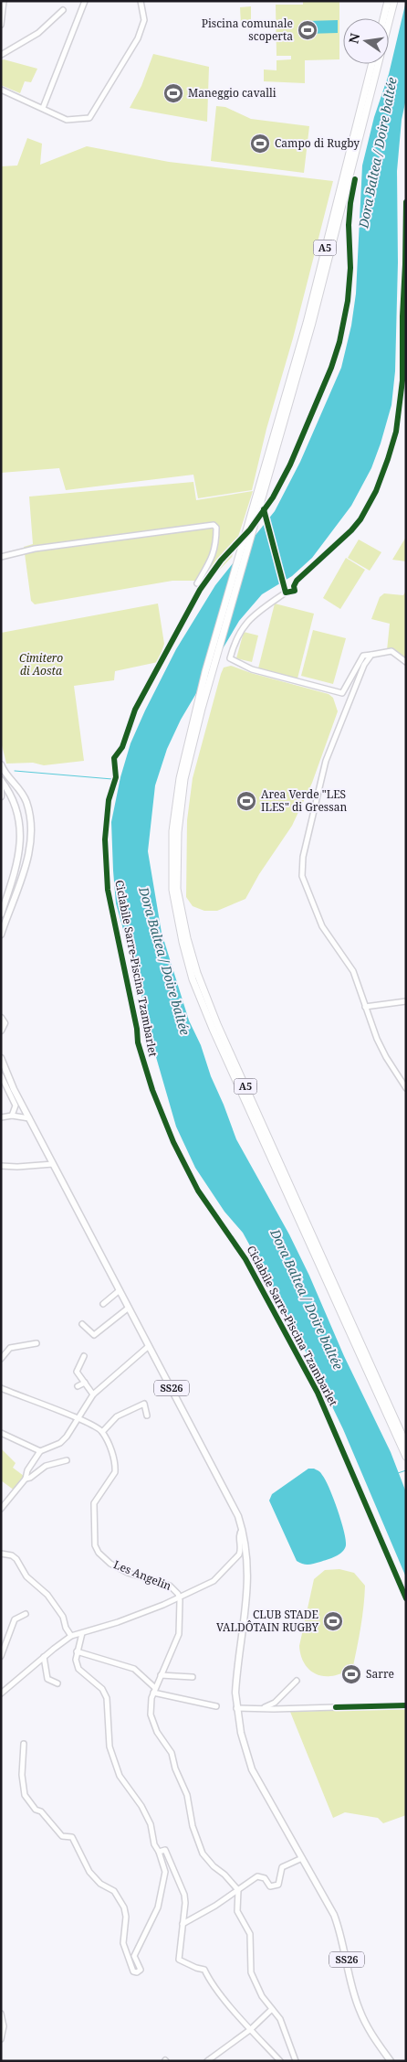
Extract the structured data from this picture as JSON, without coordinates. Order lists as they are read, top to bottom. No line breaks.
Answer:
{"streets":{"highway":["A5"],"main road":["SS26"],"street":["Les Angelin"],"cycle path":["Ciclabile Sarre-Piscina Tzambarlet"]},"water":["Dora Baltea / Doire baltée"],"parks":["Cimitero di Aosta"],"places":{"sports":["Piscina comunale scoperta","Maneggio cavalli","Campo di Rugby","Area Verde \"LES ILES\" di Gressan","CLUB STADE VALDÔTAIN RUGBY","Sarre"]},"north":"left"}
